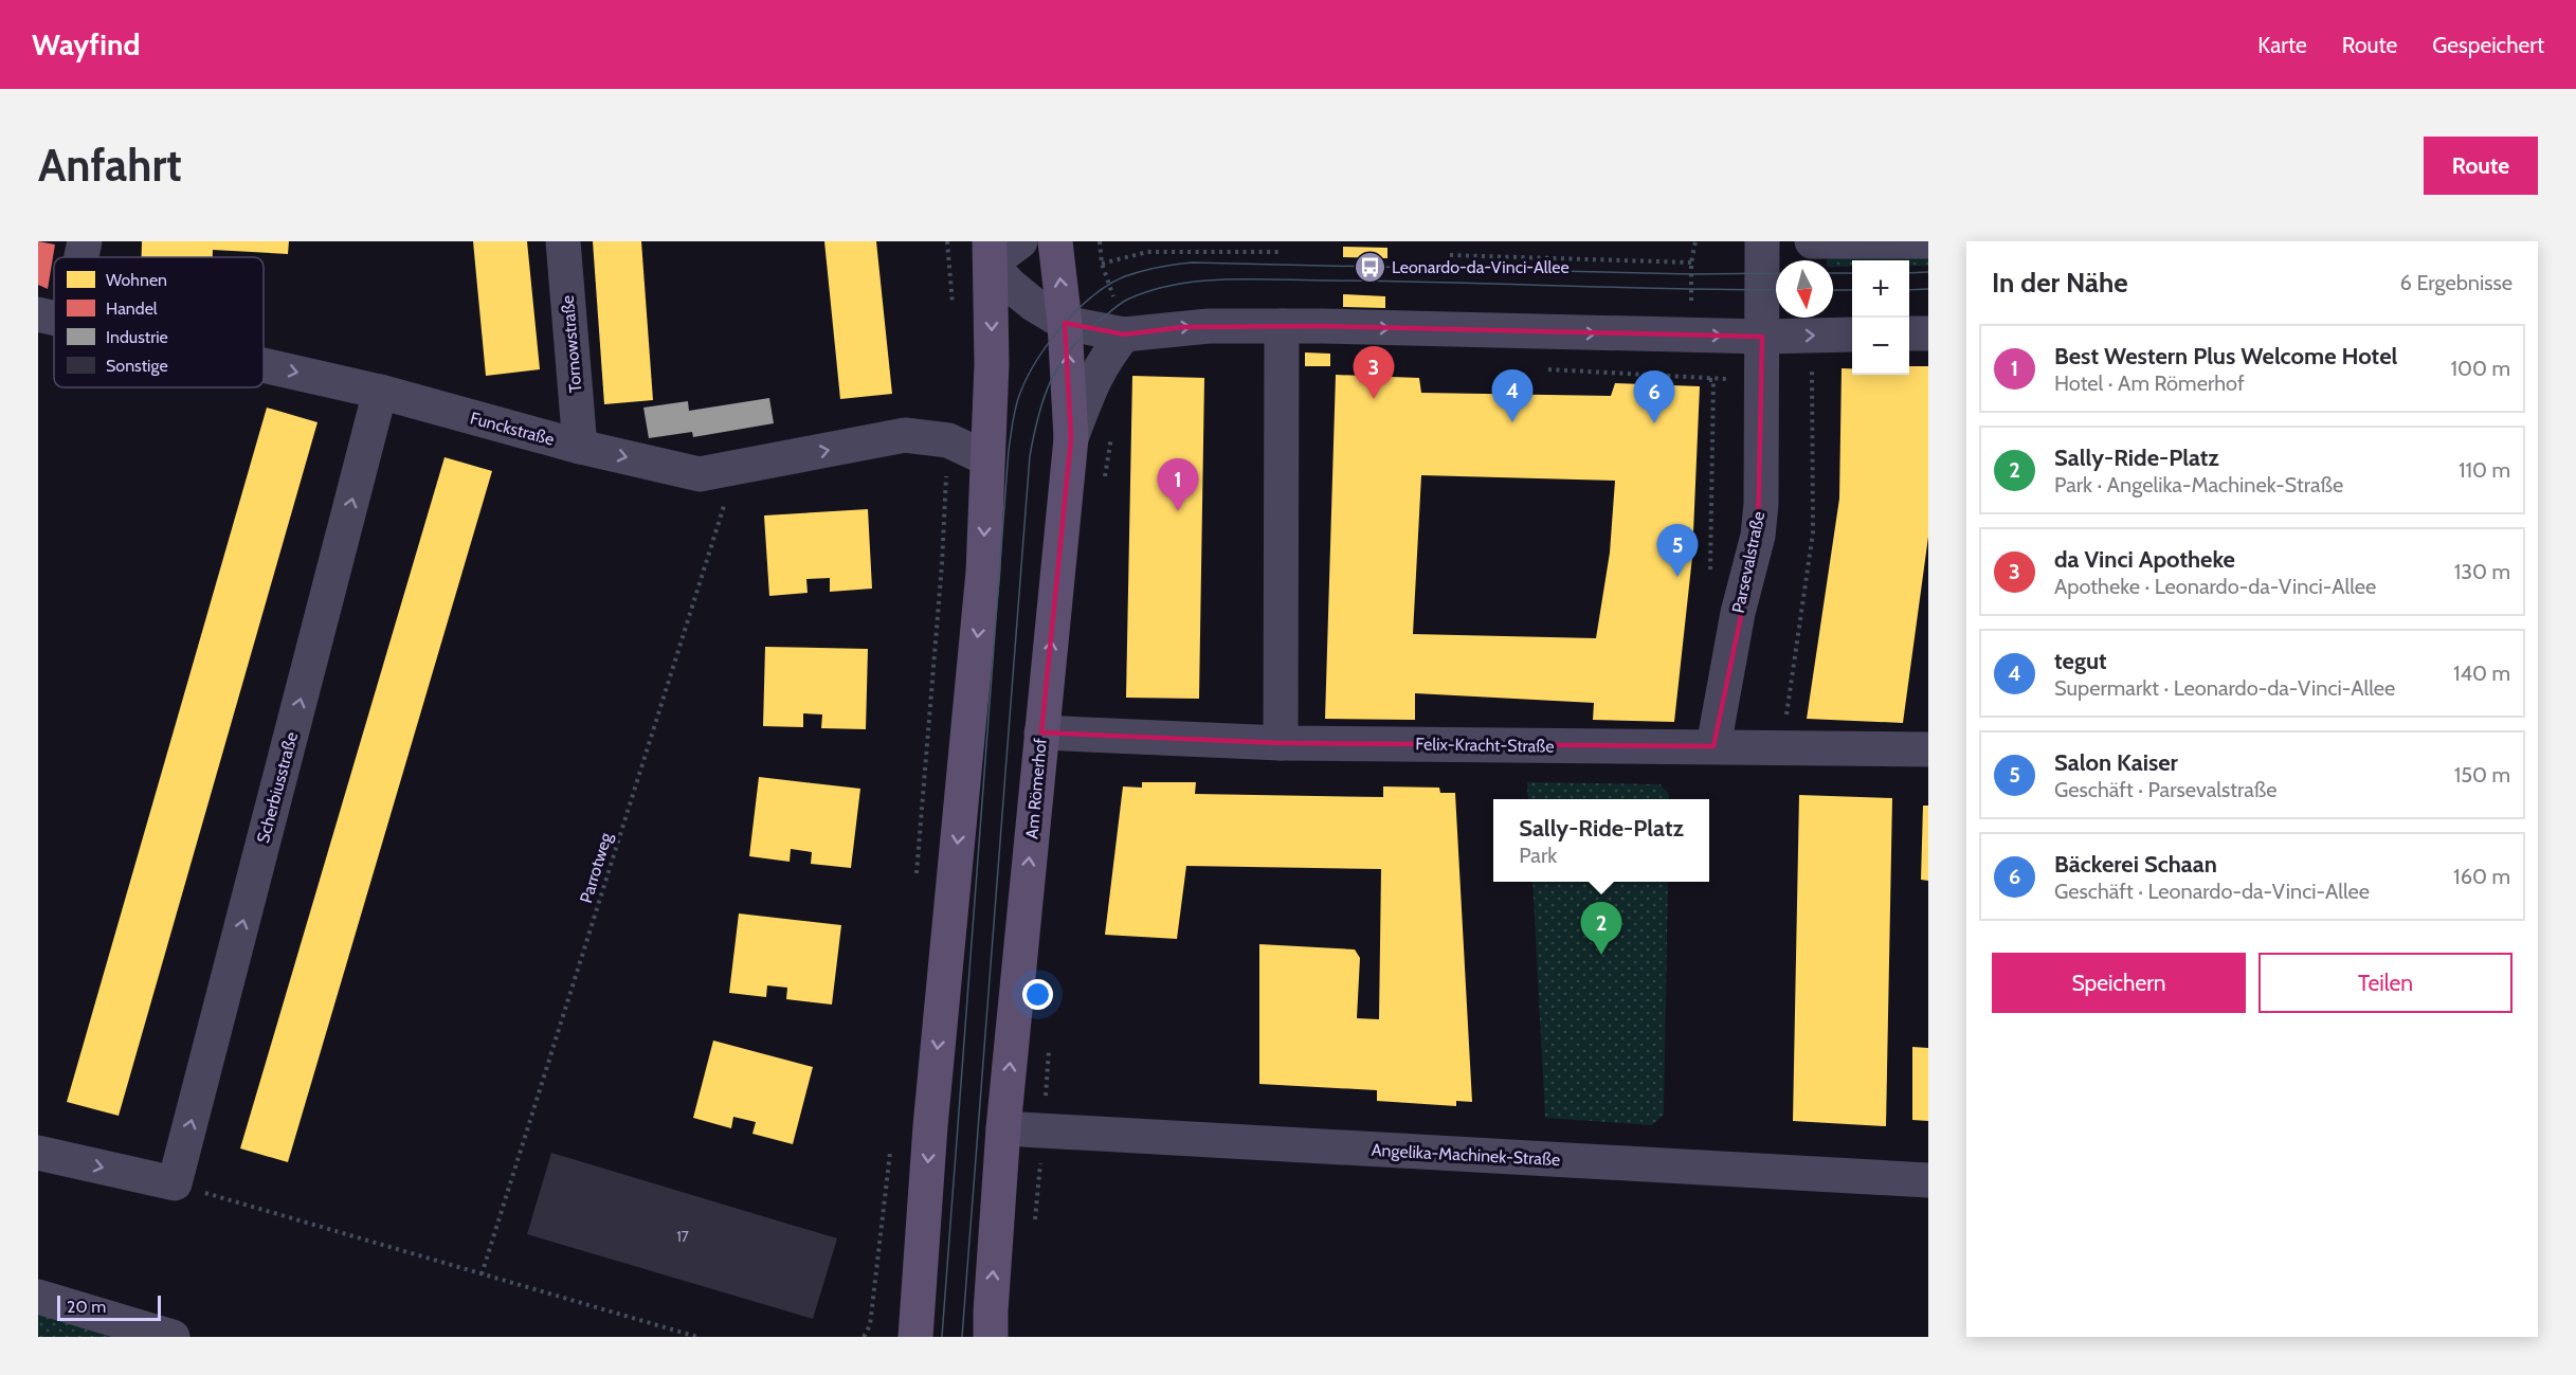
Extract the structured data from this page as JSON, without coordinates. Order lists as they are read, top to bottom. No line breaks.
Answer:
{"streets":{"main road":["Am Römerhof"],"street":["Tornowstraße","Funckstraße","Parsevalstraße","Felix-Kracht-Straße","Scherbiusstraße","Angelika-Machinek-Straße"],"path":["Parrotweg"]},"crossings":[["Tornowstraße","Funckstraße"],["Funckstraße","Scherbiusstraße"],["Funckstraße","Parrotweg"],["Parsevalstraße","Felix-Kracht-Straße"],["Felix-Kracht-Straße","Am Römerhof"],["Am Römerhof","Angelika-Machinek-Straße"]],"one_way":["Funckstraße","Scherbiusstraße"],"places":{"bus stop":["Leonardo-da-Vinci-Allee"]},"house_numbers":["17"],"legend":["Wohnen","Handel","Industrie","Sonstige"],"scale_bar":"20 m","north":"bottom","page":{"header":"Wayfind","nav":["Karte","Route","Gespeichert"],"buttons":["Route",["Speichern","Teilen"]],"title":"Anfahrt","heading":["In der Nähe","6 Ergebnisse"],"map_buttons":["+","−"],"list":[{"mark":"1","name":"Best Western Plus Welcome Hotel","note":"Hotel · Am Römerhof","value":"100 m"},{"mark":"2","name":"Sally-Ride-Platz","note":"Park · Angelika-Machinek-Straße","value":"110 m"},{"mark":"3","name":"da Vinci Apotheke","note":"Apotheke · Leonardo-da-Vinci-Allee","value":"130 m"},{"mark":"4","name":"tegut","note":"Supermarkt · Leonardo-da-Vinci-Allee","value":"140 m"},{"mark":"5","name":"Salon Kaiser","note":"Geschäft · Parsevalstraße","value":"150 m"},{"mark":"6","name":"Bäckerei Schaan","note":"Geschäft · Leonardo-da-Vinci-Allee","value":"160 m"}],"pins":["3","4","6","1","5","2"],"popup":["Sally-Ride-Platz","Park"],"scale":"20 m"}}
